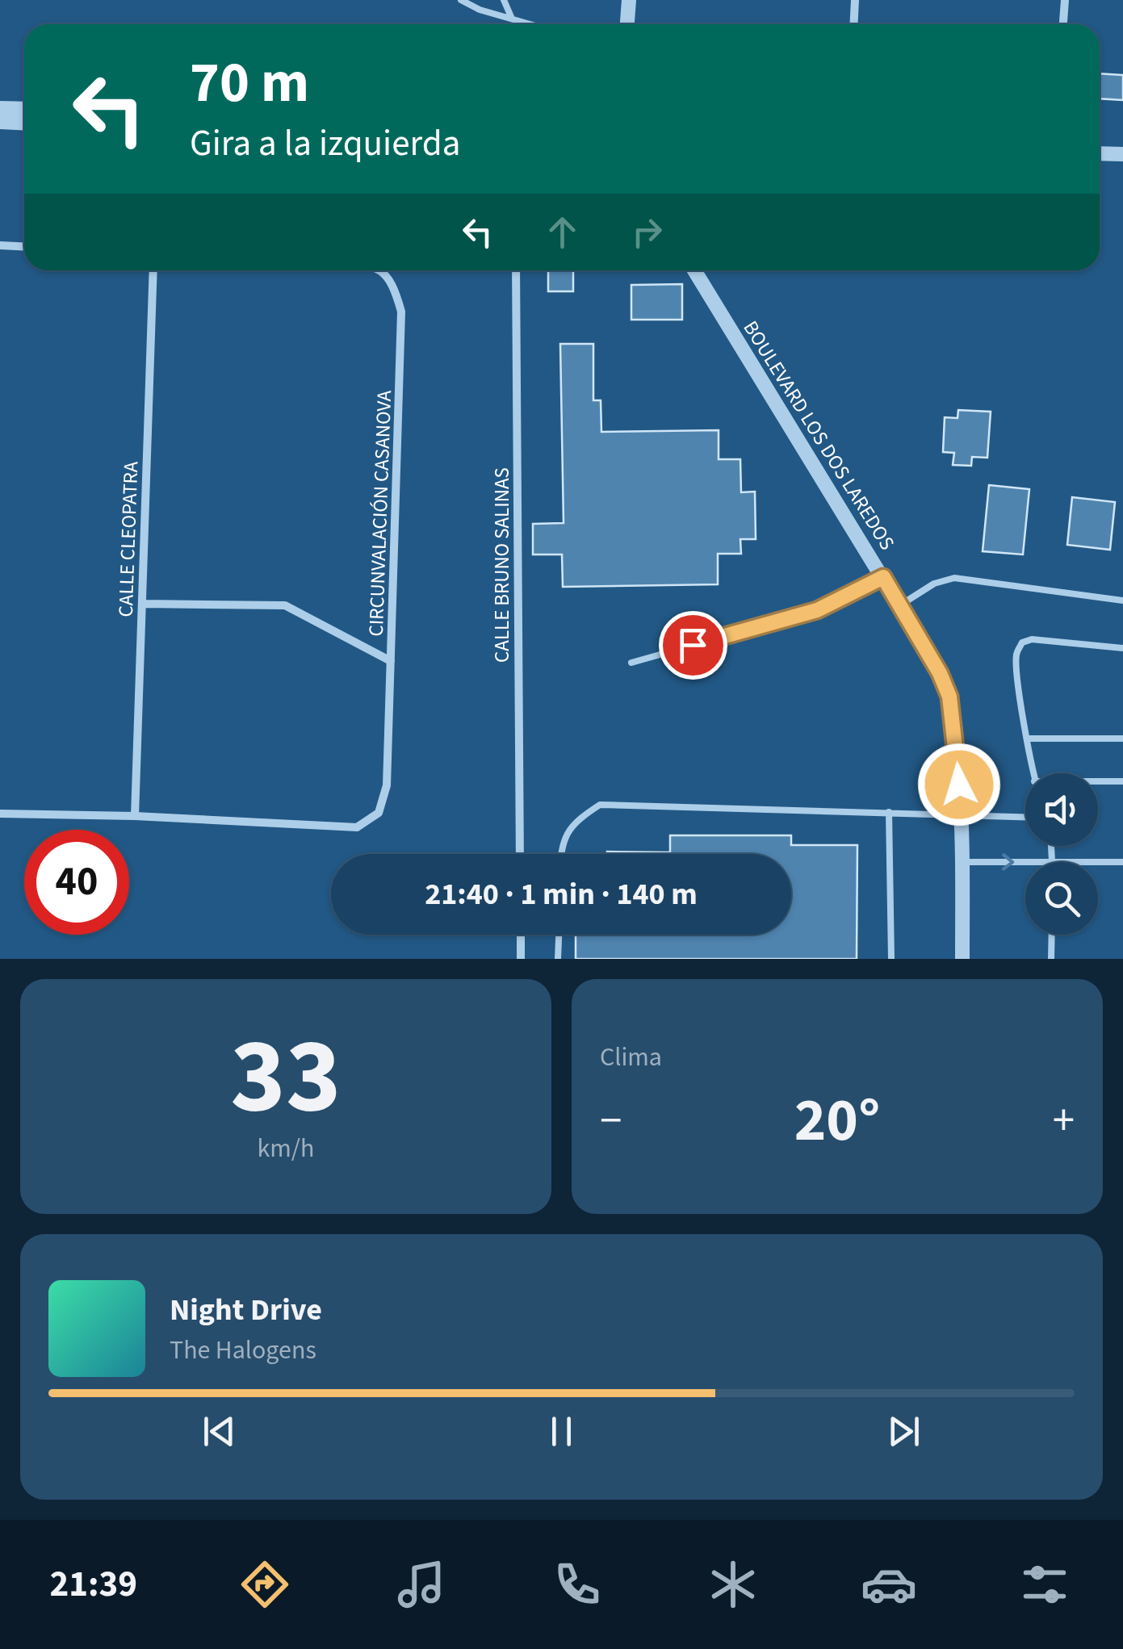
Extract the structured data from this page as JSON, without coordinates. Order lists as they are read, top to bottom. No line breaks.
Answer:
{"streets":{"street":["BOULEVARD LOS DOS LAREDOS","CIRCUNVALACIÓN CASANOVA","CALLE CLEOPATRA","CALLE BRUNO SALINAS"]},"crossings":[["CIRCUNVALACIÓN CASANOVA","CALLE CLEOPATRA"]],"page":{"turn":["70 m","Gira a la izquierda"],"limit":"40","trip":"21:40 · 1 min · 140 m","tile":[["33","km/h"],"Clima"],"heat":["−","20°","+"],"song":["Night Drive","The Halogens"],"tabs":"21:39"}}
